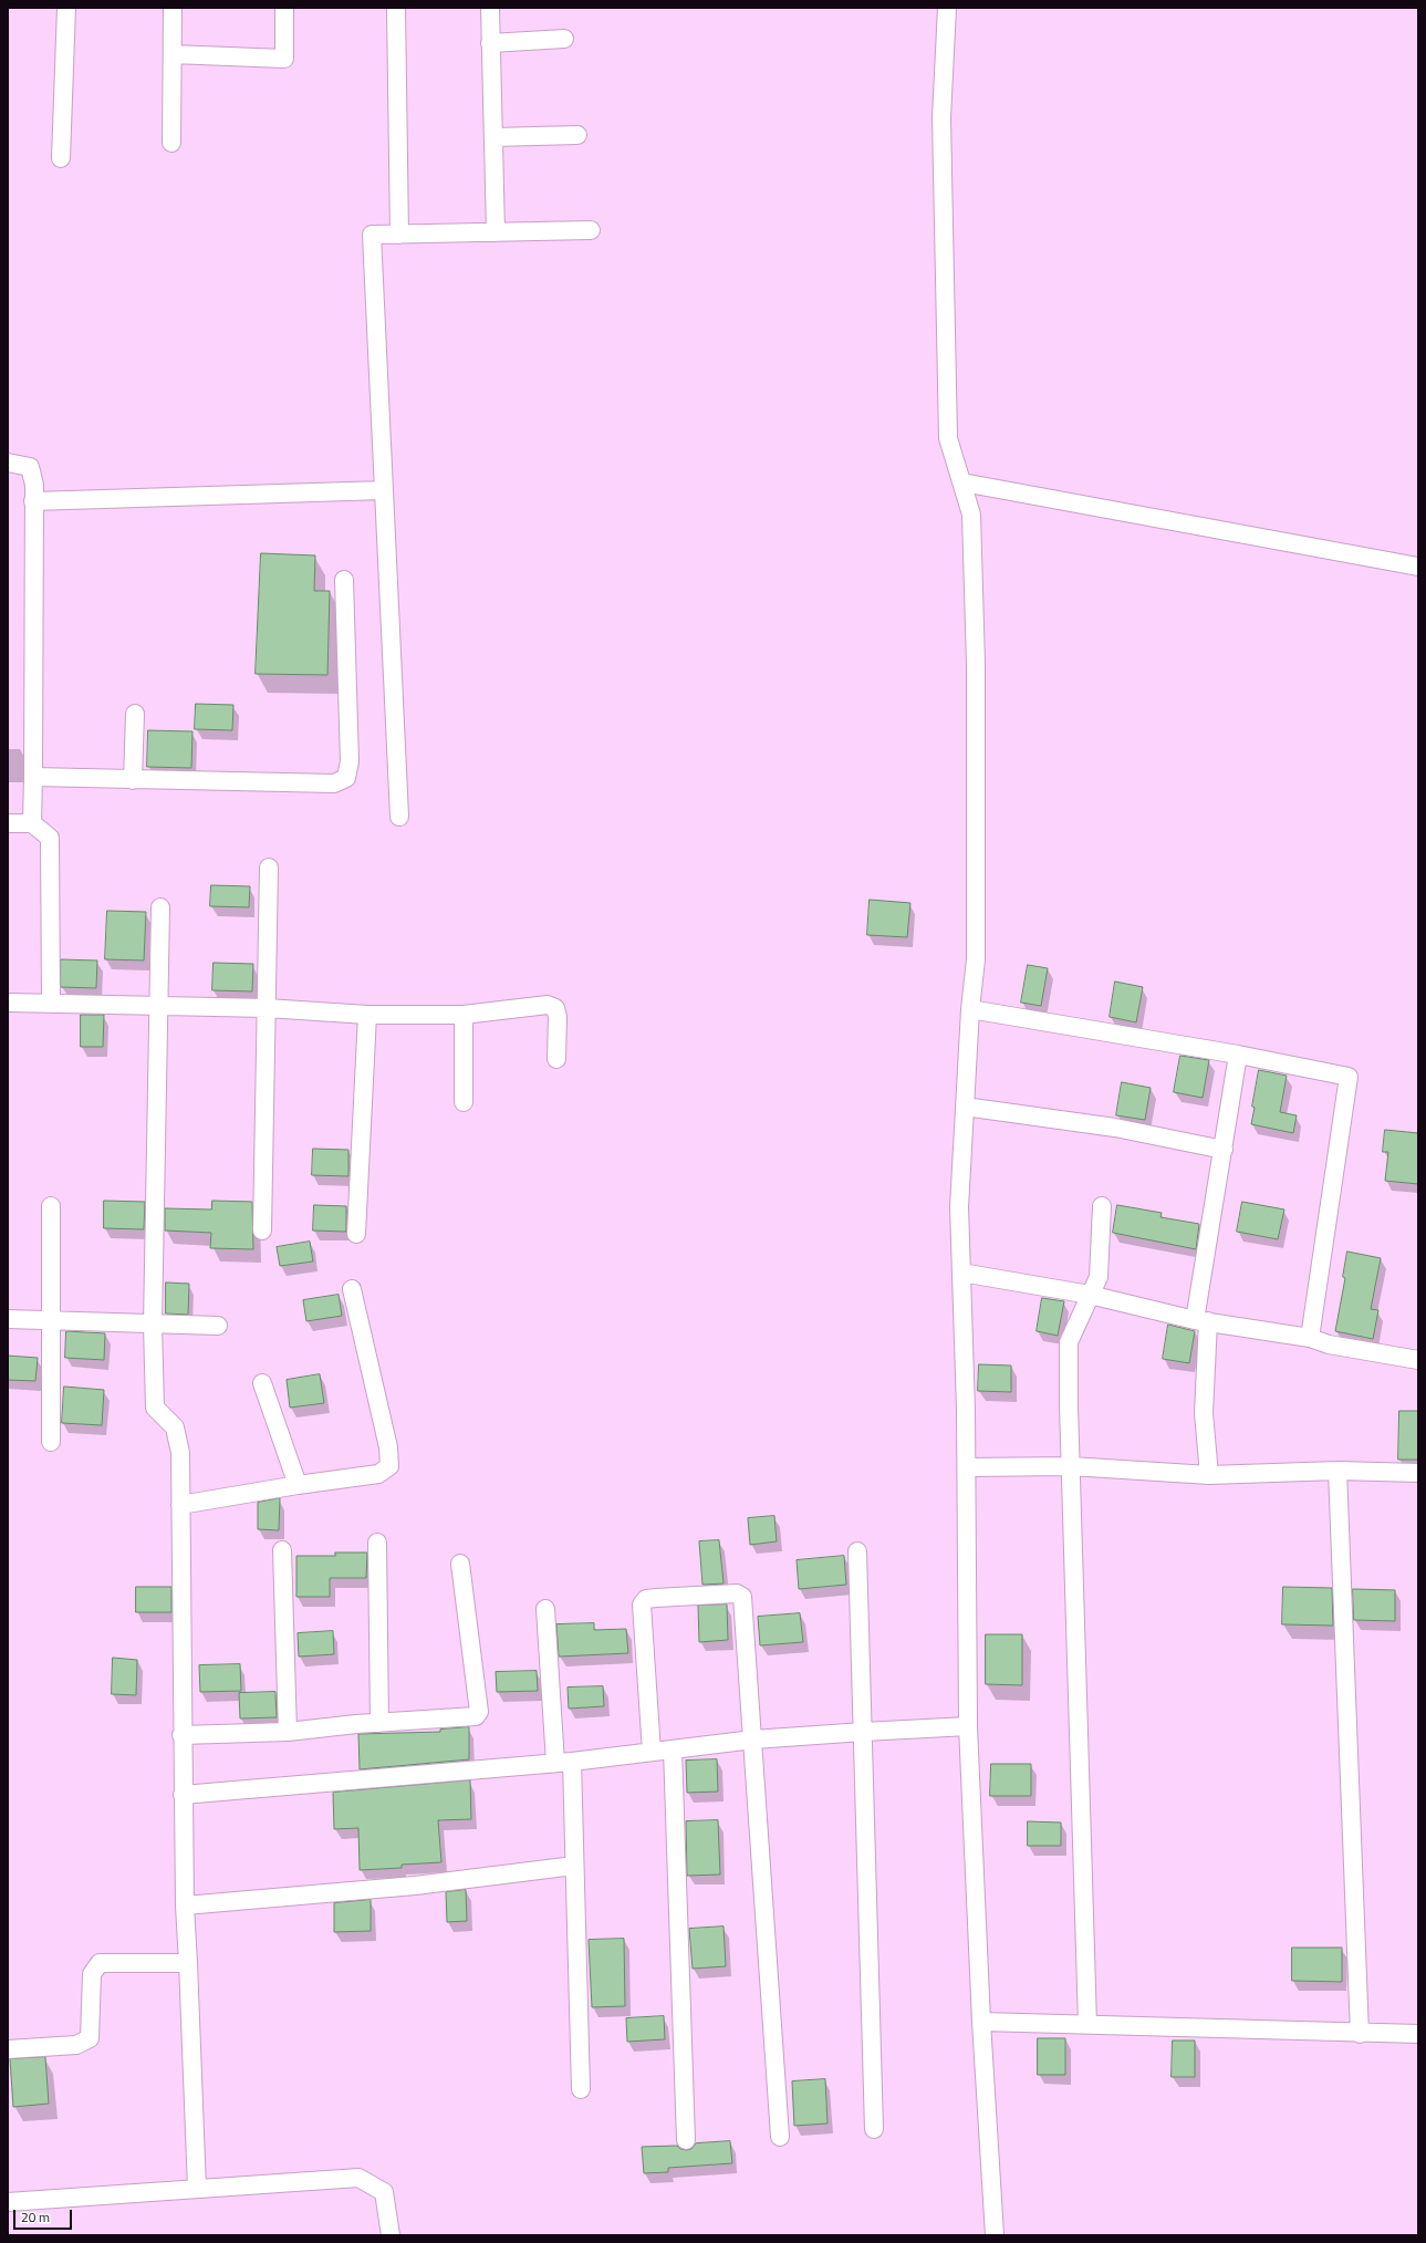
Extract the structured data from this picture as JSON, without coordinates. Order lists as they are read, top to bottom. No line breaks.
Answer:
{"scale_bar":"20 m"}
